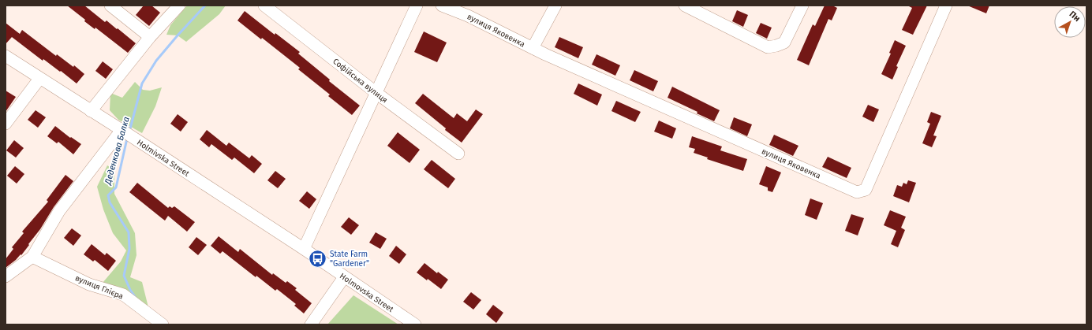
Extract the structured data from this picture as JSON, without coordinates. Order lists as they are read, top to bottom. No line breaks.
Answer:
{"streets":{"street":["вулиця Яковенка","Софійська вулиця","Holmivska Street","вулиця Глієра","Holmovska Street"]},"crossings":[["Holmivska Street","Holmovska Street"]],"water":["Деденкова Балка"],"places":{"bus stop":["State Farm \"Gardener\""]},"north":"top right"}
